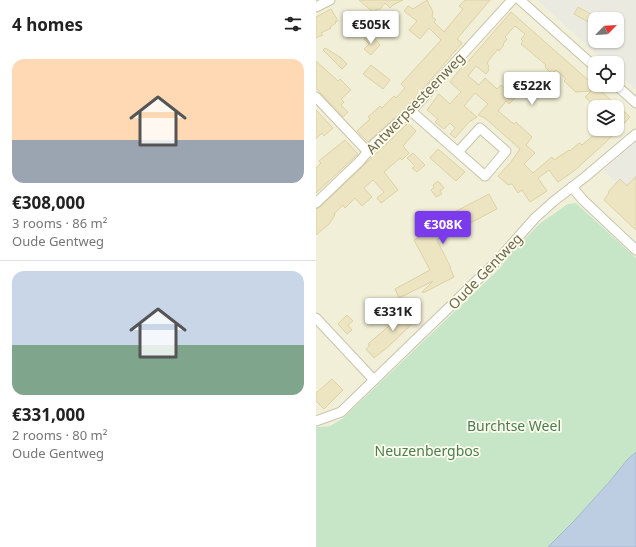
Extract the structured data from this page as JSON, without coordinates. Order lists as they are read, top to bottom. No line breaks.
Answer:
{"streets":{"street":["Antwerpsesteenweg","Oude Gentweg"]},"parks":["Burchtse Weel","Neuzenbergbos"],"north":"top right","page":{"heading":"4 homes","price":["€505K","€522K","€308K","€331K"],"list":[{"name":"€308,000","note":"3 rooms · 86 m² · Oude Gentweg"},{"name":"€331,000","note":"2 rooms · 80 m² · Oude Gentweg"}]}}
